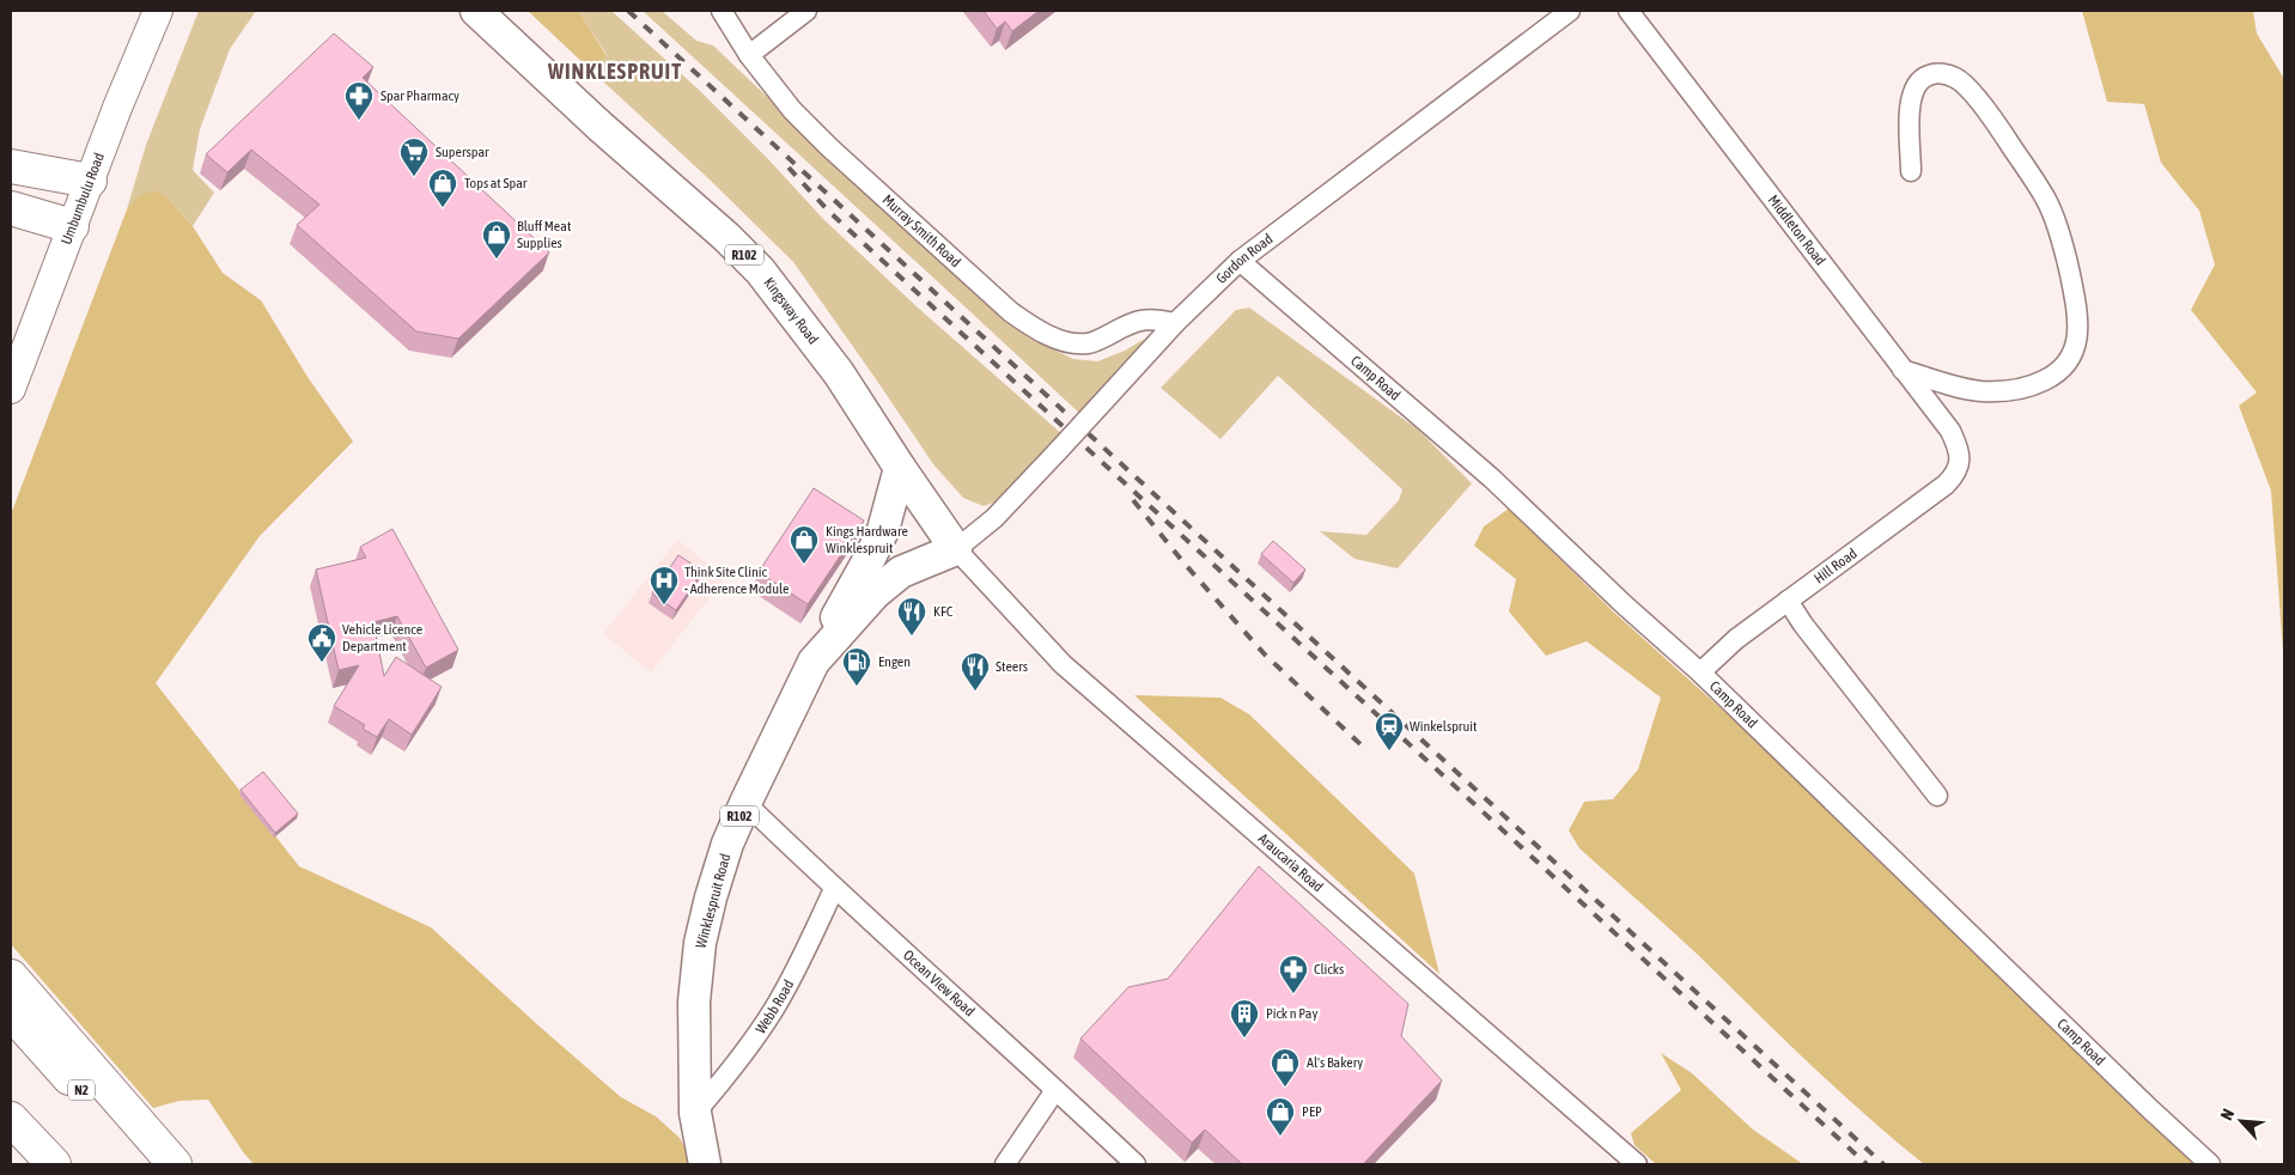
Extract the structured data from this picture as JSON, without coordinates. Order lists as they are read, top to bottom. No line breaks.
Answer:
{"streets":{"highway":["N2"],"main road":["Umbumbulu Road","R102","Kingsway Road","Winklespruit Road"],"street":["Murray Smith Road","Middleton Road","Gordon Road","Camp Road","Hill Road","Araucaria Road","Ocean View Road","Webb Road"]},"crossings":[["Murray Smith Road","Gordon Road"],["Middleton Road","Hill Road"],["Gordon Road","Kingsway Road"],["Gordon Road","Camp Road"],["Gordon Road","Araucaria Road"],["Gordon Road","Winklespruit Road"],["Kingsway Road","Araucaria Road"],["Kingsway Road","Winklespruit Road"],["Camp Road","Hill Road"],["Araucaria Road","Winklespruit Road"],["Winklespruit Road","Ocean View Road"],["Winklespruit Road","Webb Road"],["Ocean View Road","Webb Road"]],"districts":["WINKLESPRUIT"],"places":{"pharmacy":["Spar Pharmacy","Clicks"],"supermarket":["Superspar"],"shop":["Tops at Spar","Bluff Meat Supplies","Kings Hardware Winklespruit","Al's Bakery","PEP"],"hospital":["Think Site Clinic - Adherence Module"],"restaurant":["KFC","Steers"],"public building":["Vehicle Licence Department"],"fuel station":["Engen"],"station":["Winkelspruit"],"building":["Pick n Pay"]},"north":"top left"}
